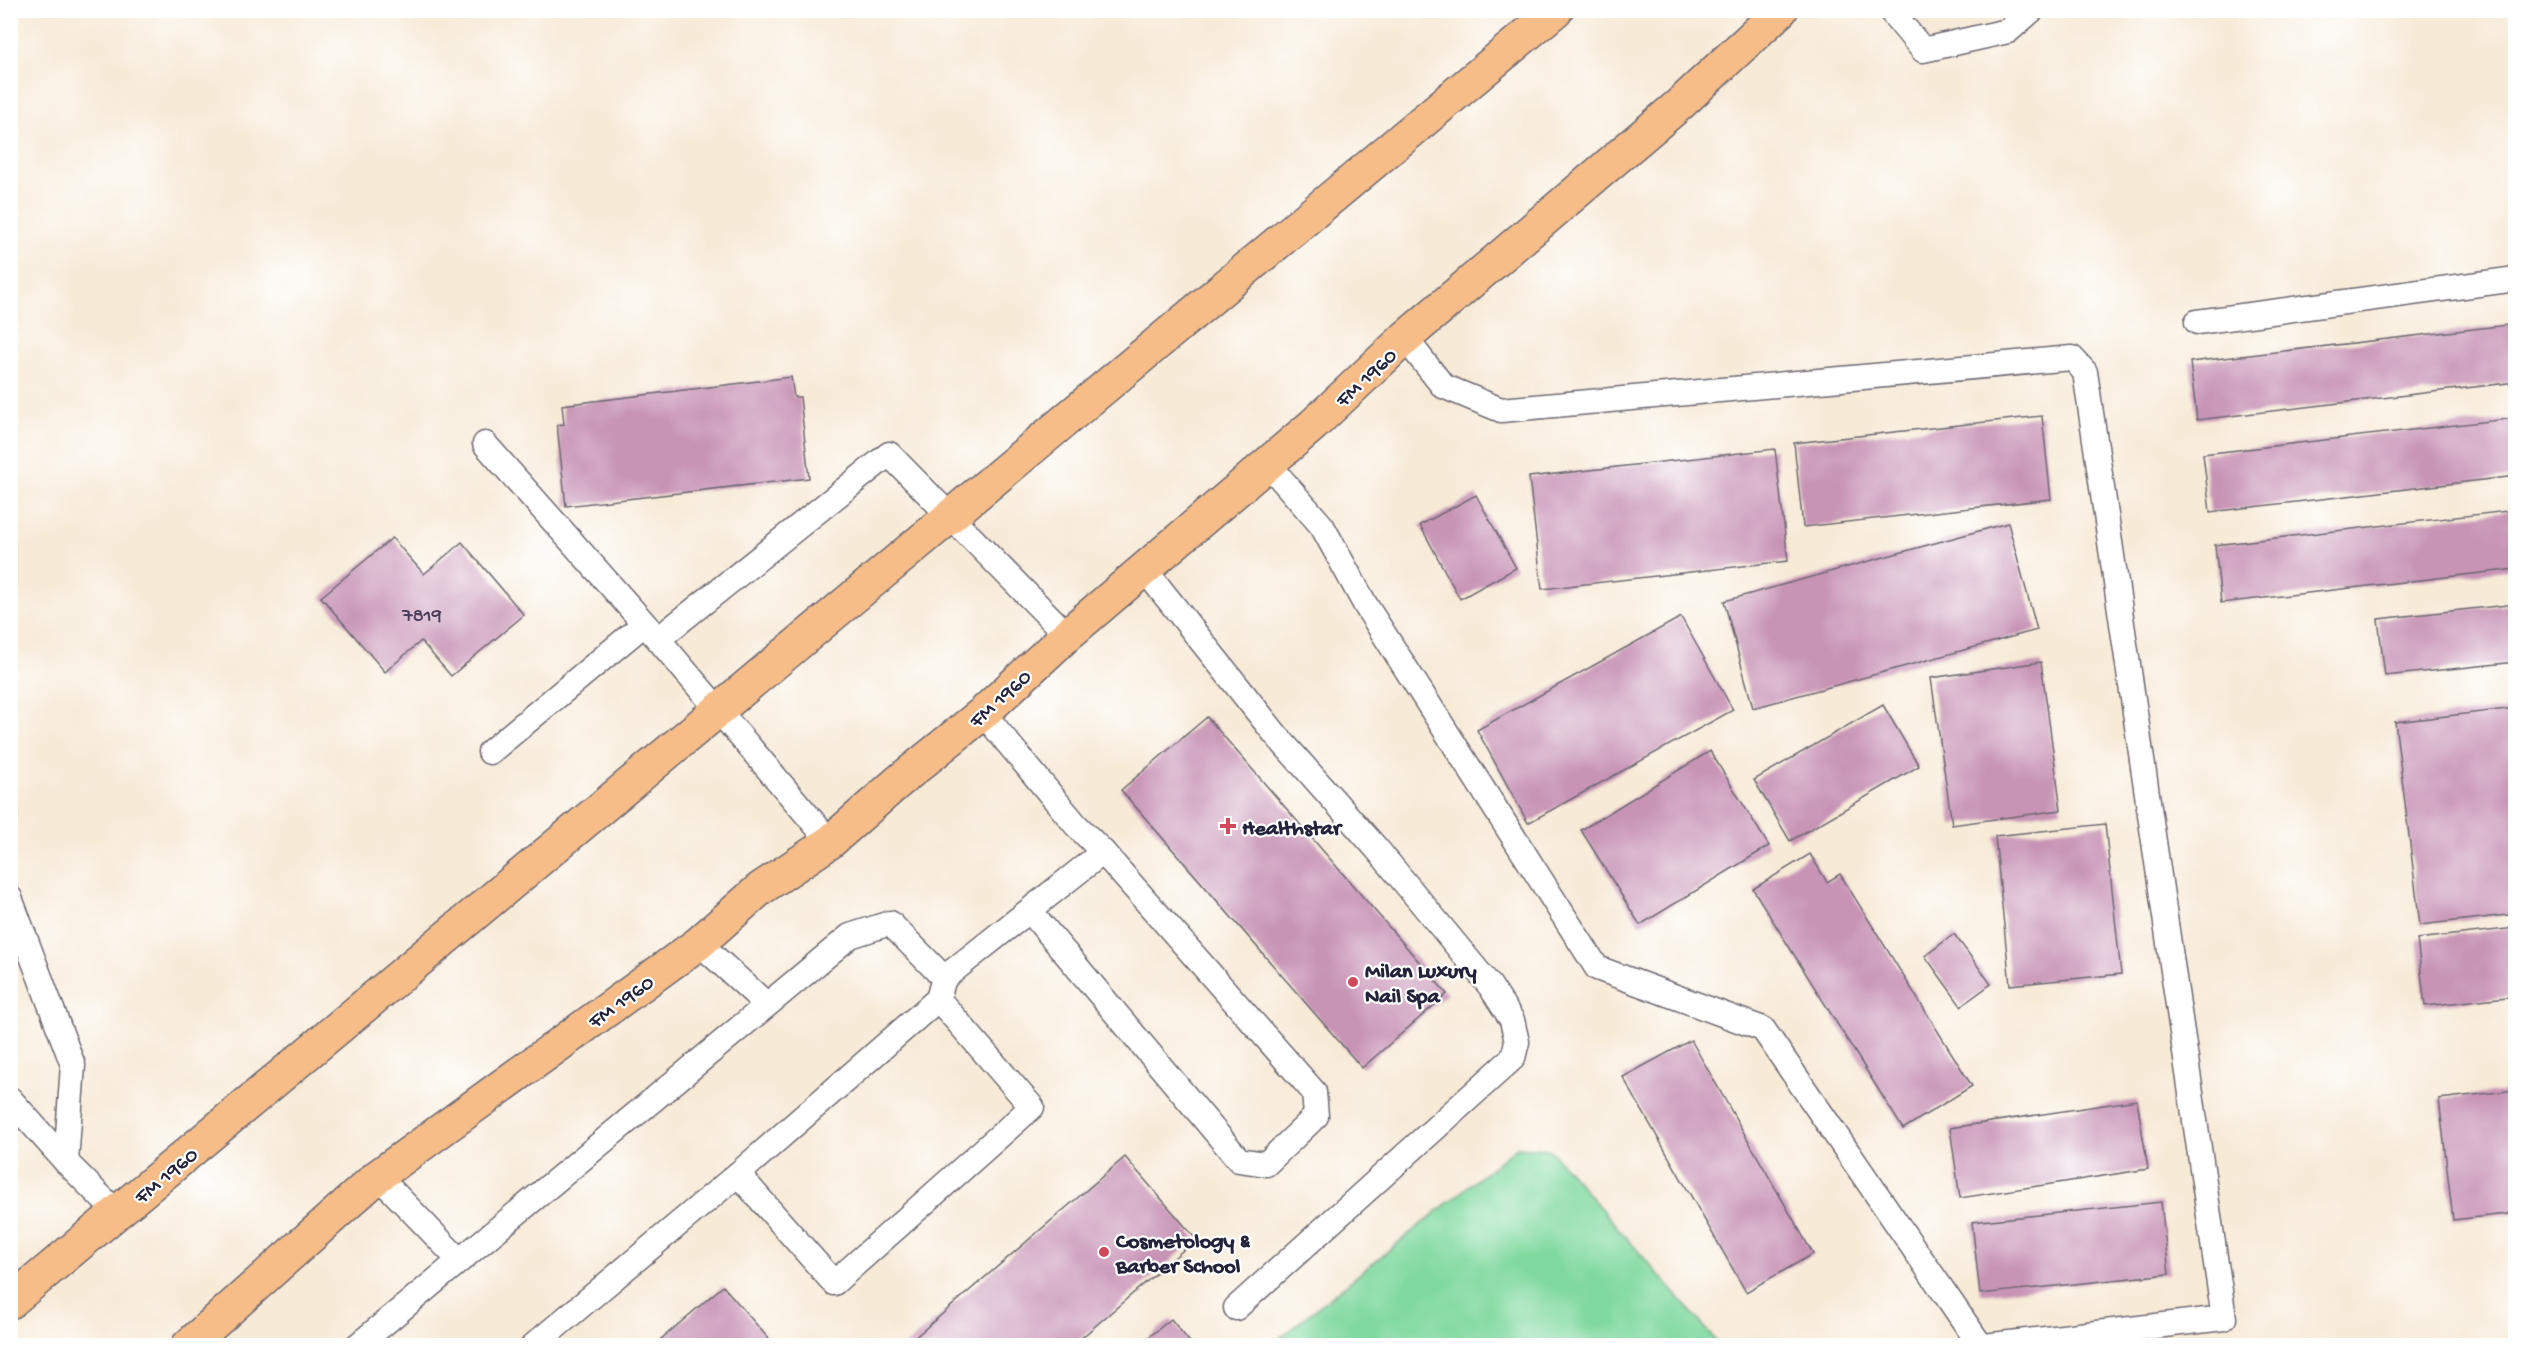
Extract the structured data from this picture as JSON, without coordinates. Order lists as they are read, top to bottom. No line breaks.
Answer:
{"streets":{"main road":["FM 1960"]},"places":{"health":["Healthstar"],"other":["Milan Luxury Nail Spa","Cosmetology & Barber School"]},"house_numbers":["7819"]}
